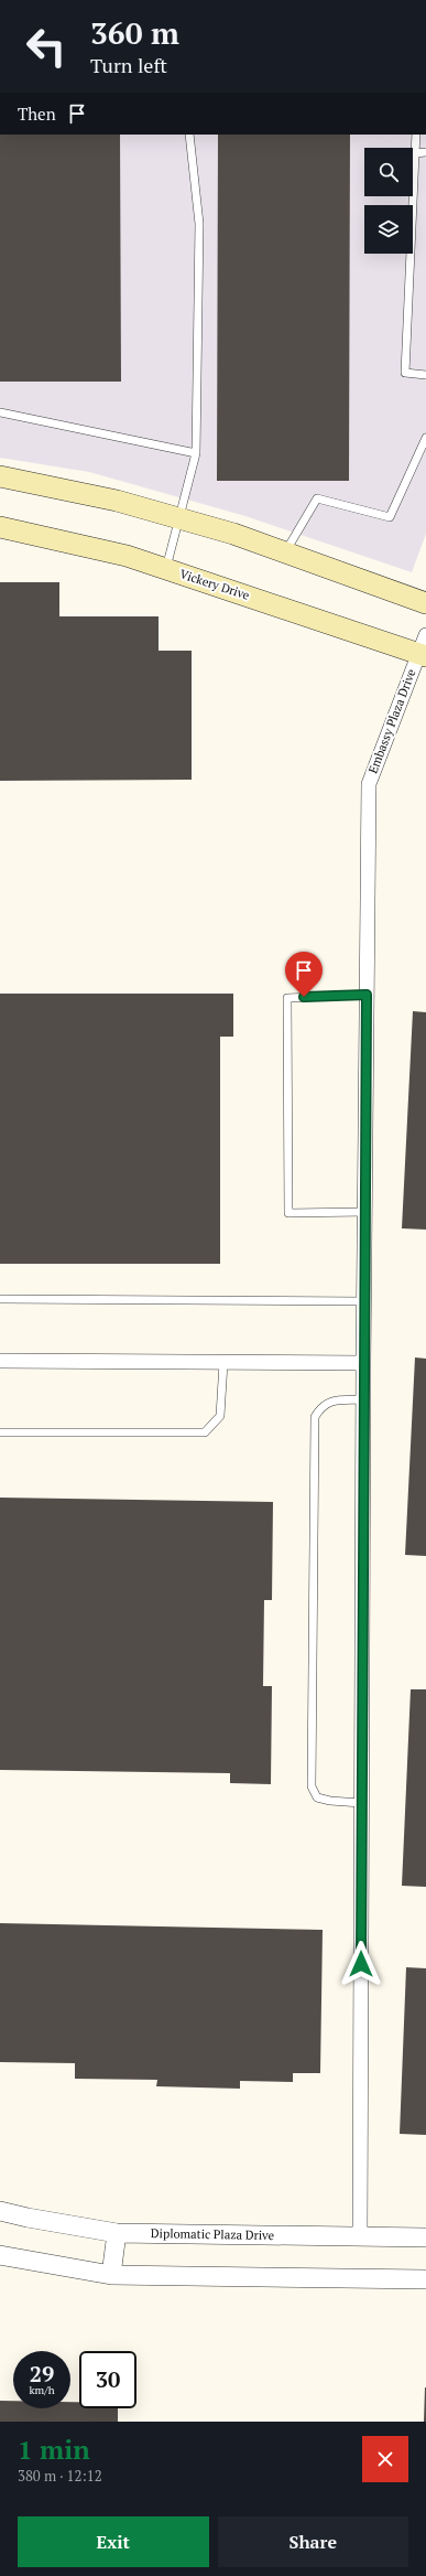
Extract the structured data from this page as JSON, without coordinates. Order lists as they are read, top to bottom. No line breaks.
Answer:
{"streets":{"main road":["Vickery Drive"],"street":["Embassy Plaza Drive","Diplomatic Plaza Drive"]},"crossings":[["Vickery Drive","Embassy Plaza Drive"]],"page":{"turn":["360 m","Turn left"],"then":"Then","speed":"29 km/h","limit":"30","heading":["1 min","380 m · 12:12"],"buttons":["Exit","Share"]}}
